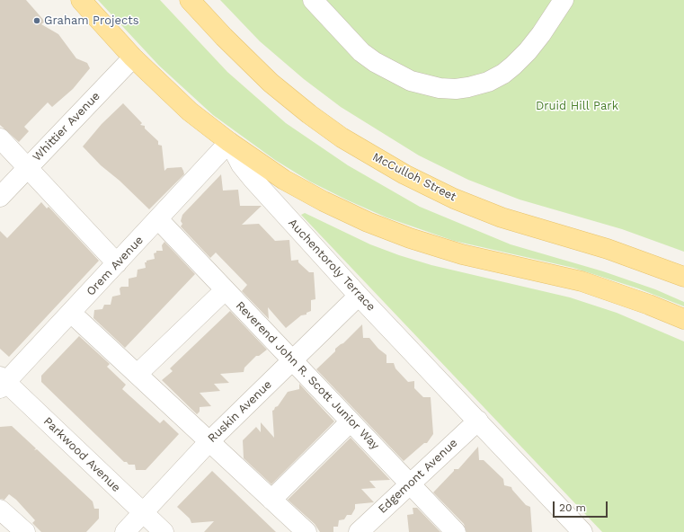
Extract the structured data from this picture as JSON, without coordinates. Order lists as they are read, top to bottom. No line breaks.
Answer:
{"streets":{"main road":["McCulloh Street","Auchentoroly Terrace"],"street":["Whittier Avenue","Orem Avenue","Reverend John R. Scott Junior Way","Ruskin Avenue","Parkwood Avenue","Edgemont Avenue"]},"crossings":[["Whittier Avenue","Auchentoroly Terrace"],["Auchentoroly Terrace","Orem Avenue"],["Auchentoroly Terrace","Ruskin Avenue"],["Auchentoroly Terrace","Edgemont Avenue"],["Orem Avenue","Reverend John R. Scott Junior Way"],["Orem Avenue","Parkwood Avenue"],["Reverend John R. Scott Junior Way","Ruskin Avenue"],["Reverend John R. Scott Junior Way","Edgemont Avenue"],["Ruskin Avenue","Parkwood Avenue"]],"parks":["Druid Hill Park"],"places":["Graham Projects"],"scale_bar":"20 m"}
